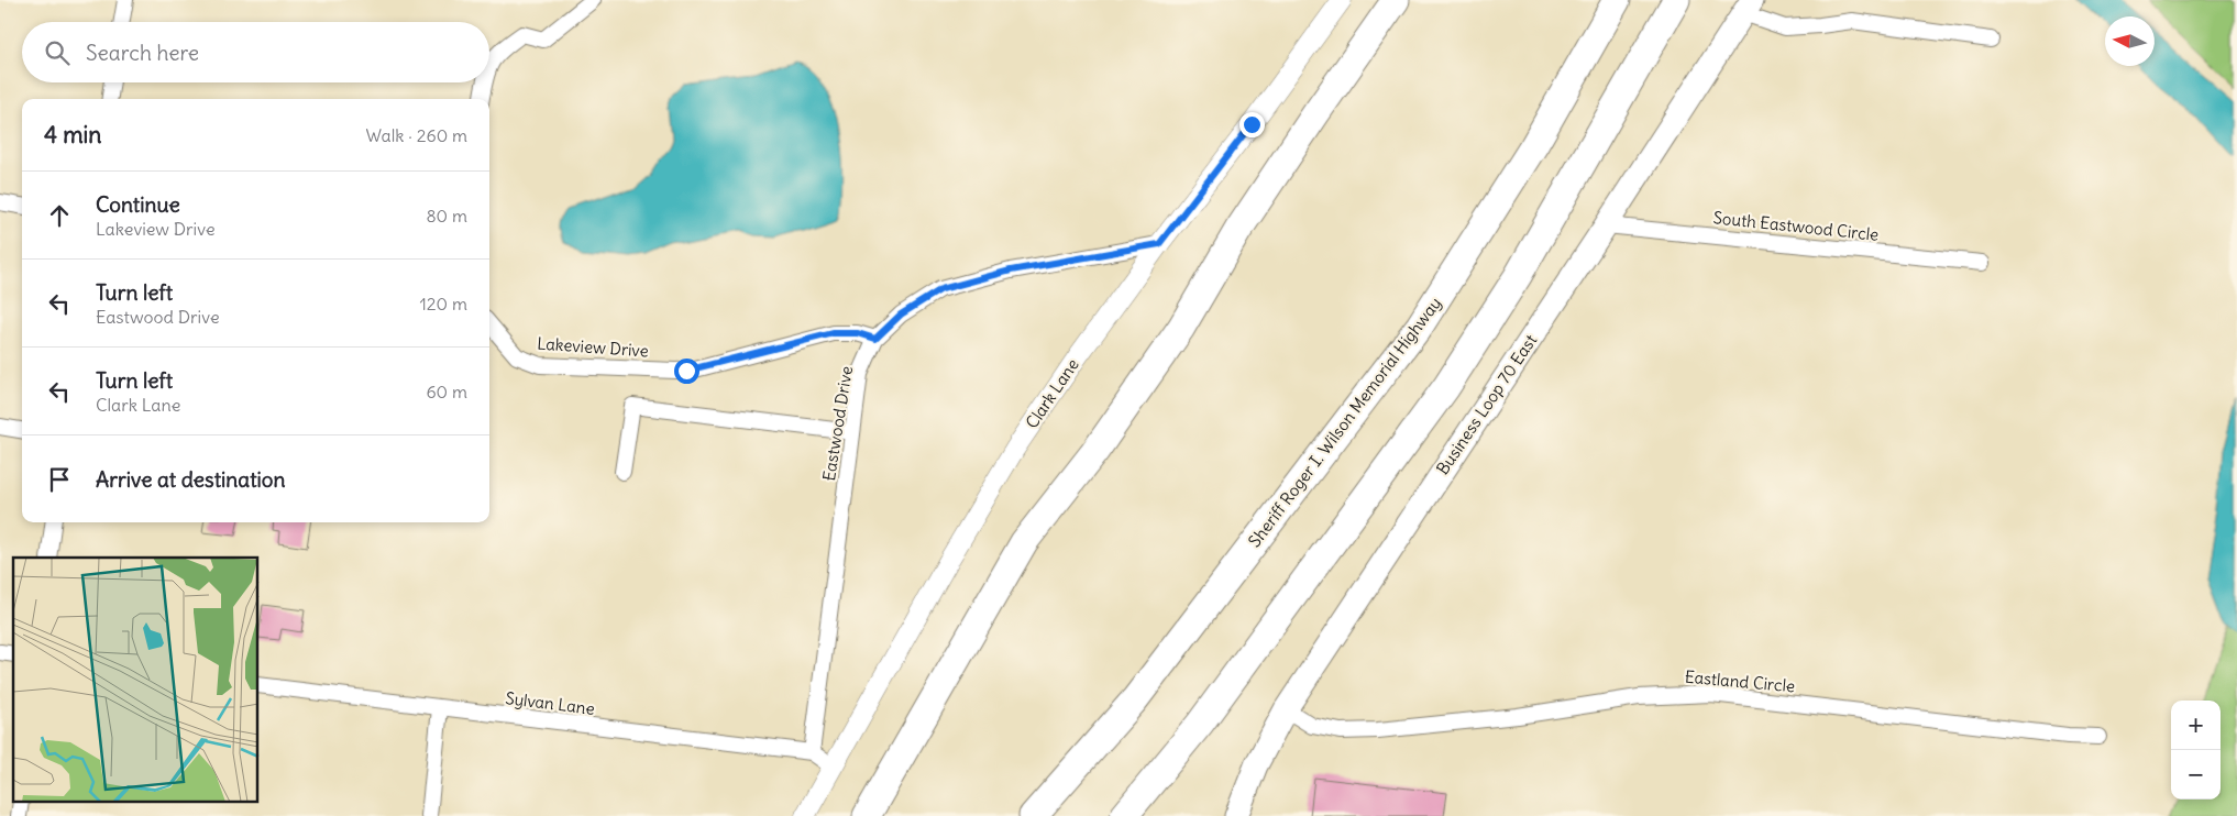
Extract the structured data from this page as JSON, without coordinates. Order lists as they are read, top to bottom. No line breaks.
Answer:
{"streets":{"highway":["Sheriff Roger I. Wilson Memorial Highway"],"main road":["Business Loop 70 East"],"street":["South Eastwood Circle","Lakeview Drive","Clark Lane","Eastwood Drive","Eastland Circle","Sylvan Lane"]},"crossings":[["South Eastwood Circle","Business Loop 70 East"],["Lakeview Drive","Eastwood Drive"],["Clark Lane","Eastwood Drive"],["Clark Lane","Sylvan Lane"],["Business Loop 70 East","Eastland Circle"],["Eastwood Drive","Sylvan Lane"]],"north":"left","page":{"search":"Search here","heading":["4 min","Walk · 260 m"],"list":[["Continue","Lakeview Drive","80 m"],["Turn left","Eastwood Drive","120 m"],["Turn left","Clark Lane","60 m"],"Arrive at destination"],"map_buttons":["+","−"]}}
